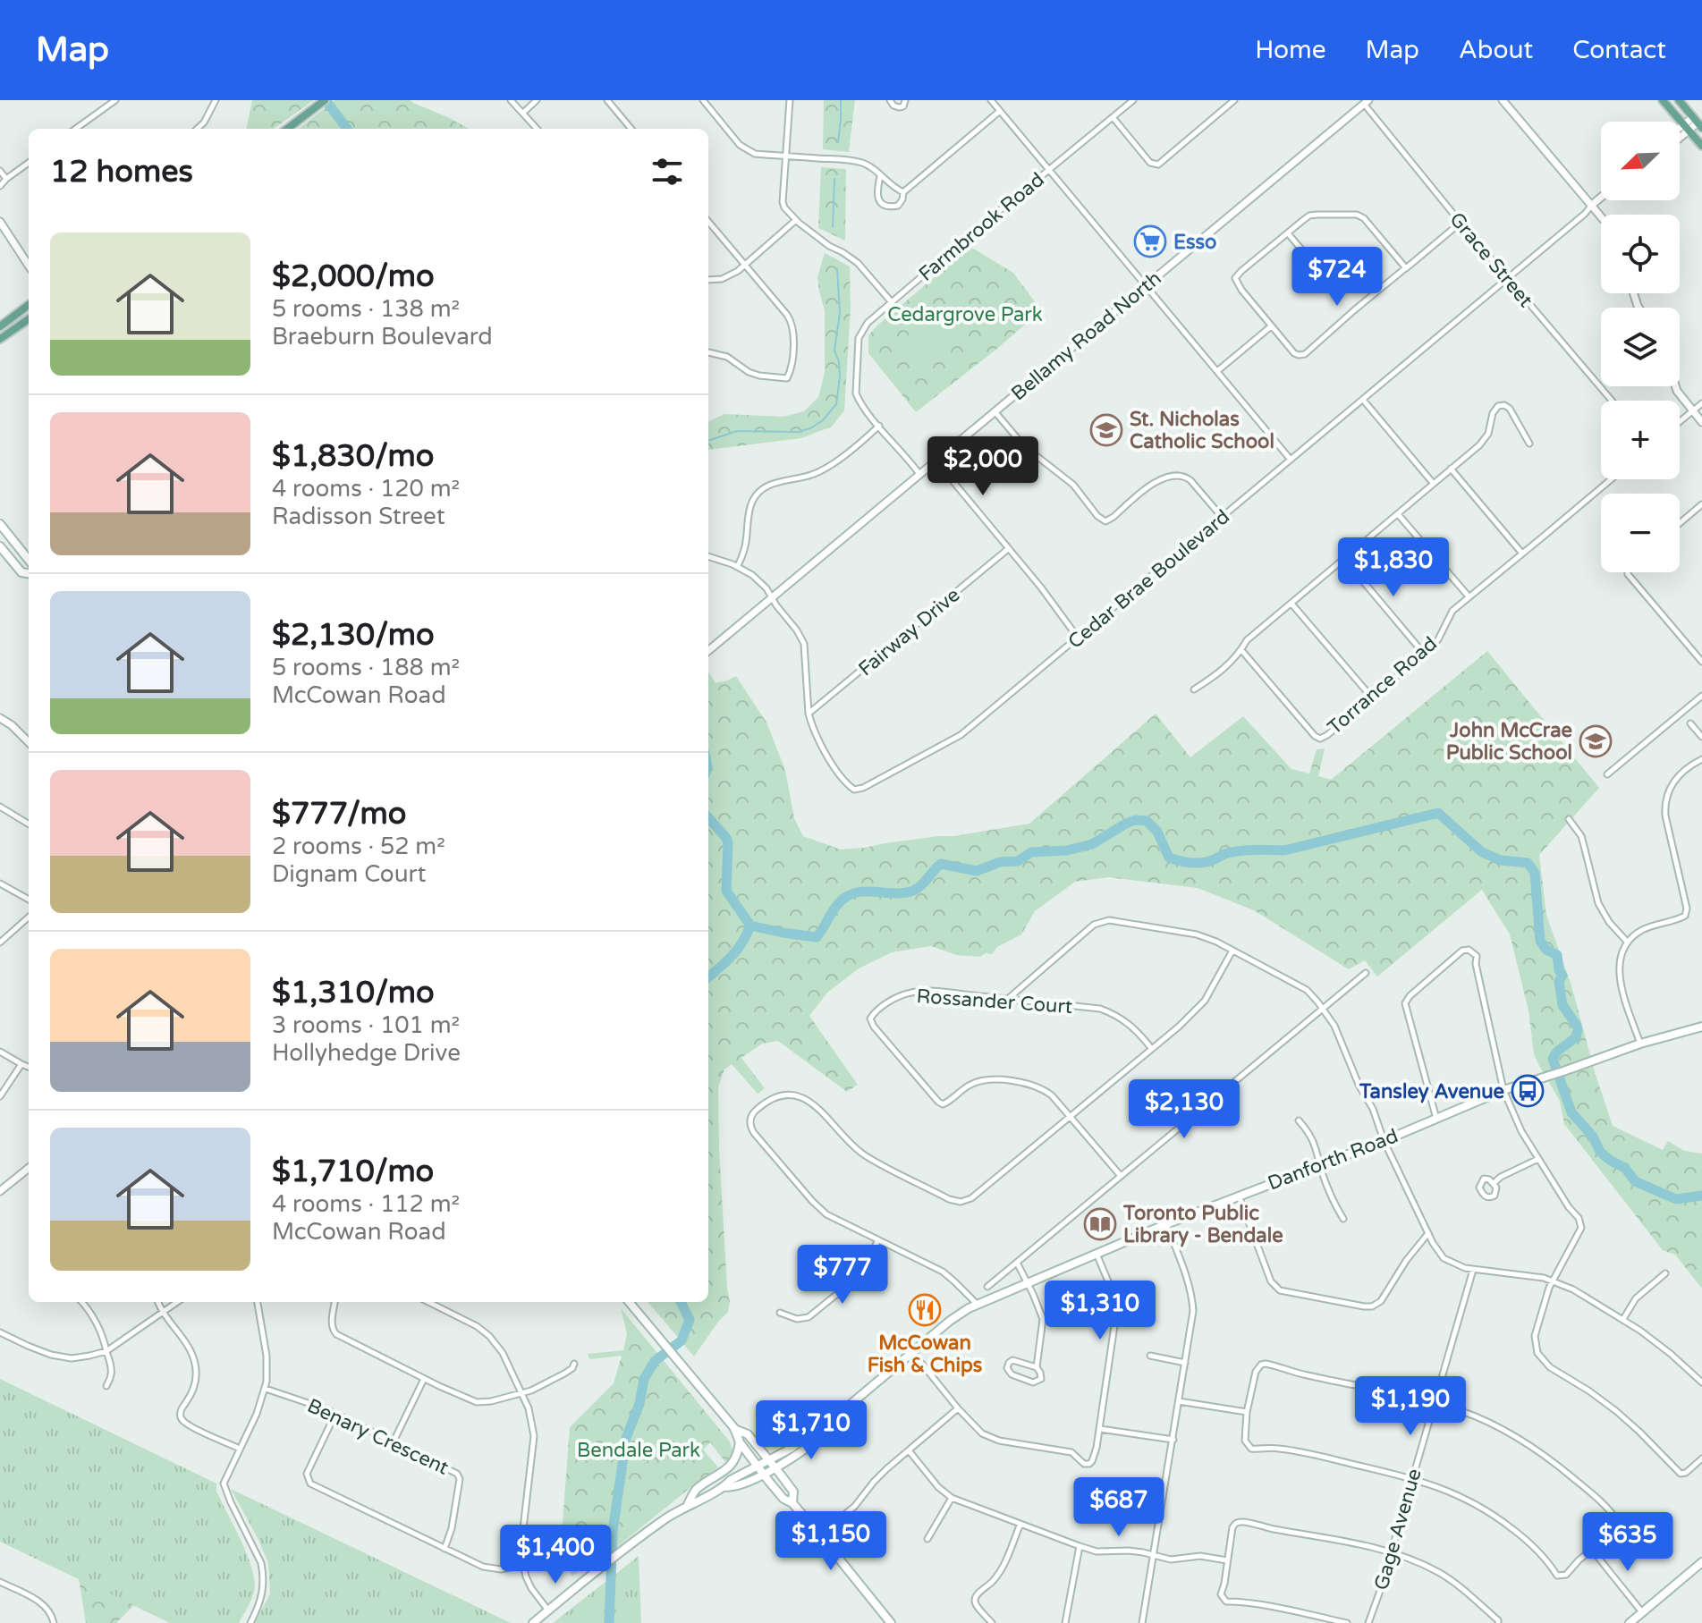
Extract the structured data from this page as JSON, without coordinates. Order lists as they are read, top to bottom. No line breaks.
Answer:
{"streets":{"main road":["Danforth Road"],"street":["Farmbrook Road","Grace Street","Bellamy Road North","Cedar Brae Boulevard","Fairway Drive","Torrance Road","Rossander Court","Benary Crescent","Gage Avenue"]},"crossings":[["Farmbrook Road","Bellamy Road North"],["Grace Street","Bellamy Road North"],["Grace Street","Cedar Brae Boulevard"],["Bellamy Road North","Cedar Brae Boulevard"],["Cedar Brae Boulevard","Fairway Drive"]],"parks":["Cedargrove Park","Bendale Park"],"places":{"supermarket":["Esso"],"school or university":["St. Nicholas Catholic School","John McCrae Public School"],"bus stop":["Tansley Avenue"],"library":["Toronto Public Library - Bendale"],"restaurant":["McCowan Fish & Chips"]},"north":"bottom left","page":{"header":"Map","nav":["Home","Map","About","Contact"],"map_buttons":["+","−"],"heading":"12 homes","list":[{"name":"$2,000/mo","note":"5 rooms · 138 m² · Braeburn Boulevard"},{"name":"$1,830/mo","note":"4 rooms · 120 m² · Radisson Street"},{"name":"$2,130/mo","note":"5 rooms · 188 m² · McCowan Road"},{"name":"$777/mo","note":"2 rooms · 52 m² · Dignam Court"},{"name":"$1,310/mo","note":"3 rooms · 101 m² · Hollyhedge Drive"},{"name":"$1,710/mo","note":"4 rooms · 112 m² · McCowan Road"}],"price":["$724","$2,000","$1,830","$2,130","$777","$1,310","$1,190","$1,710","$687","$1,150","$635","$1,400"]}}
